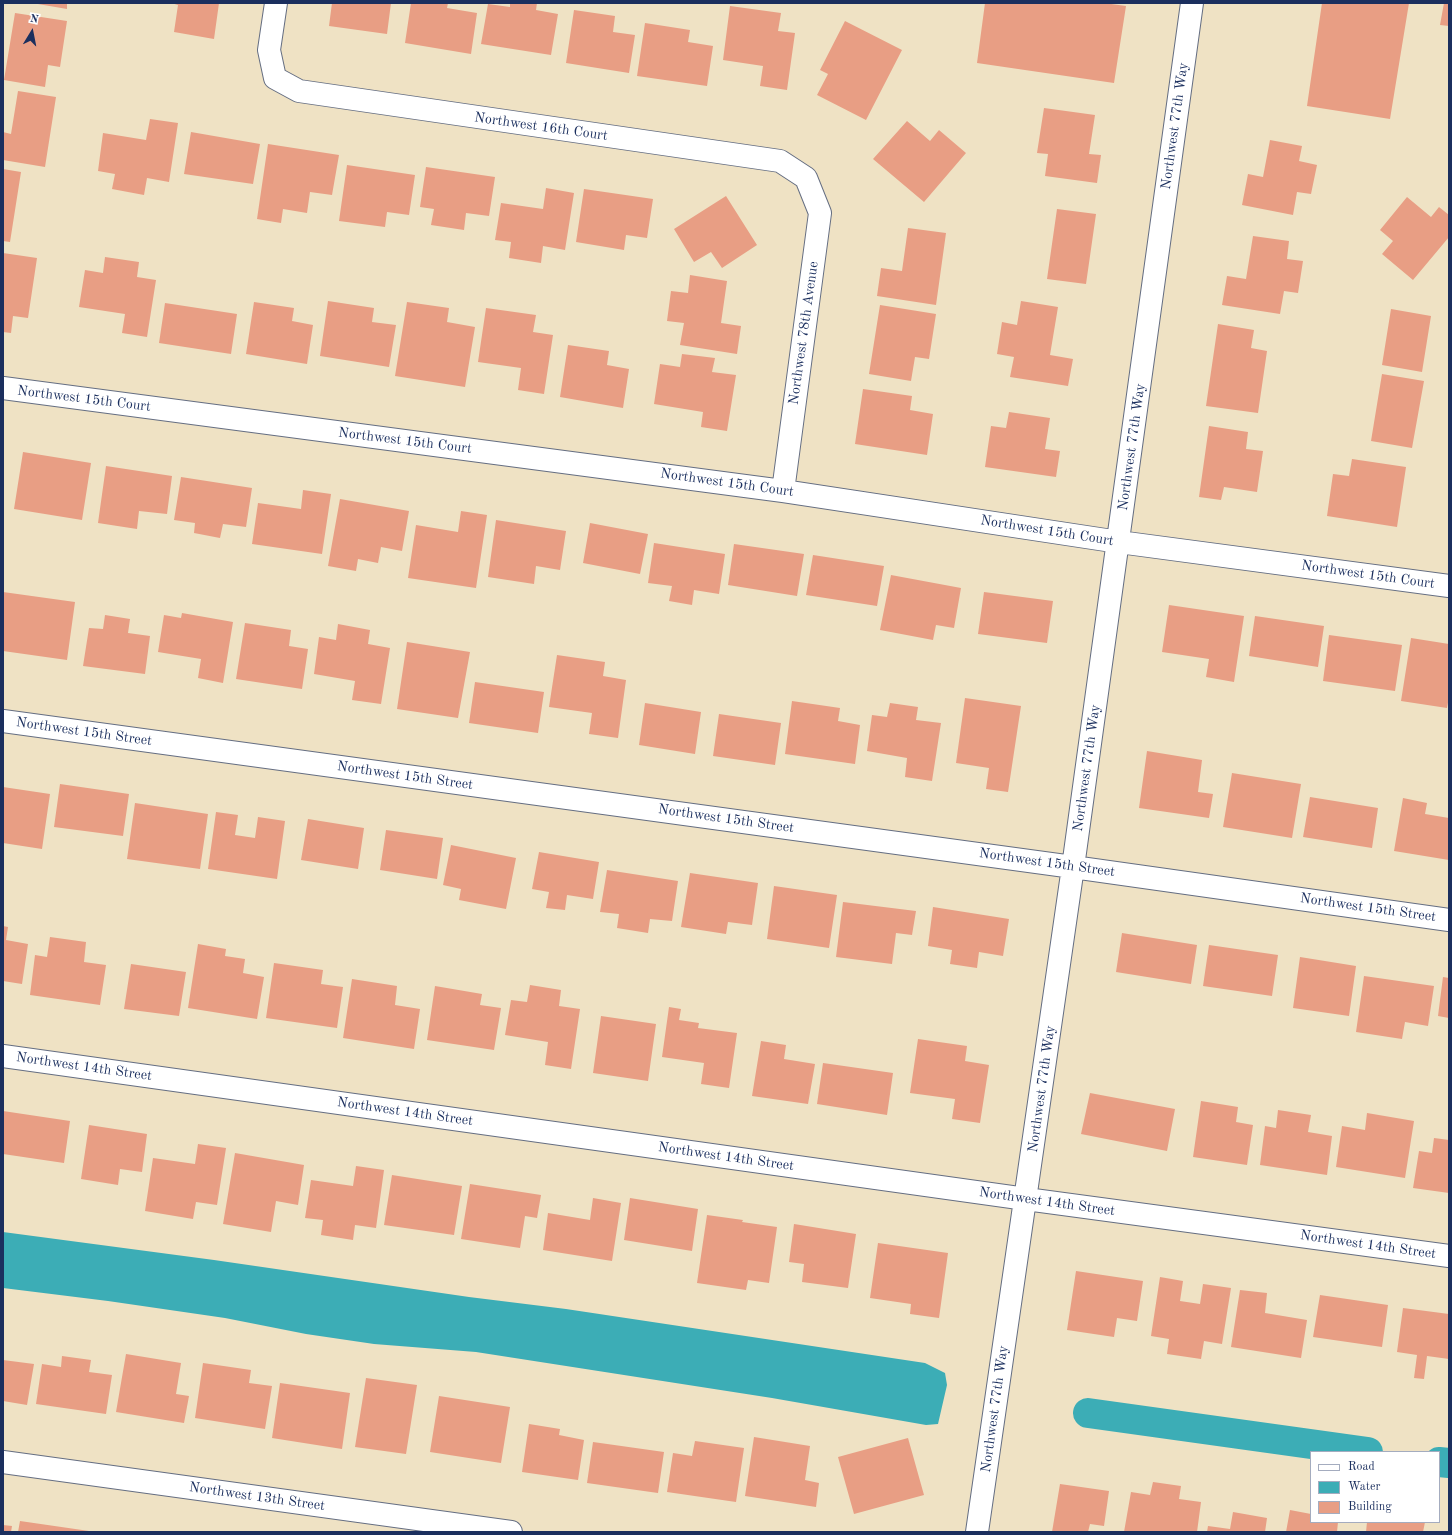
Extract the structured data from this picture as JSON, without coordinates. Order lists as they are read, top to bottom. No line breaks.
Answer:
{"streets":{"street":["Northwest 77th Way","Northwest 16th Court","Northwest 78th Avenue","Northwest 15th Court","Northwest 15th Street","Northwest 14th Street","Northwest 13th Street"]},"crossings":[["Northwest 77th Way","Northwest 15th Court"],["Northwest 77th Way","Northwest 15th Street"],["Northwest 77th Way","Northwest 14th Street"],["Northwest 16th Court","Northwest 78th Avenue"],["Northwest 78th Avenue","Northwest 15th Court"]],"legend":["Road","Water","Building"],"north":"top"}
